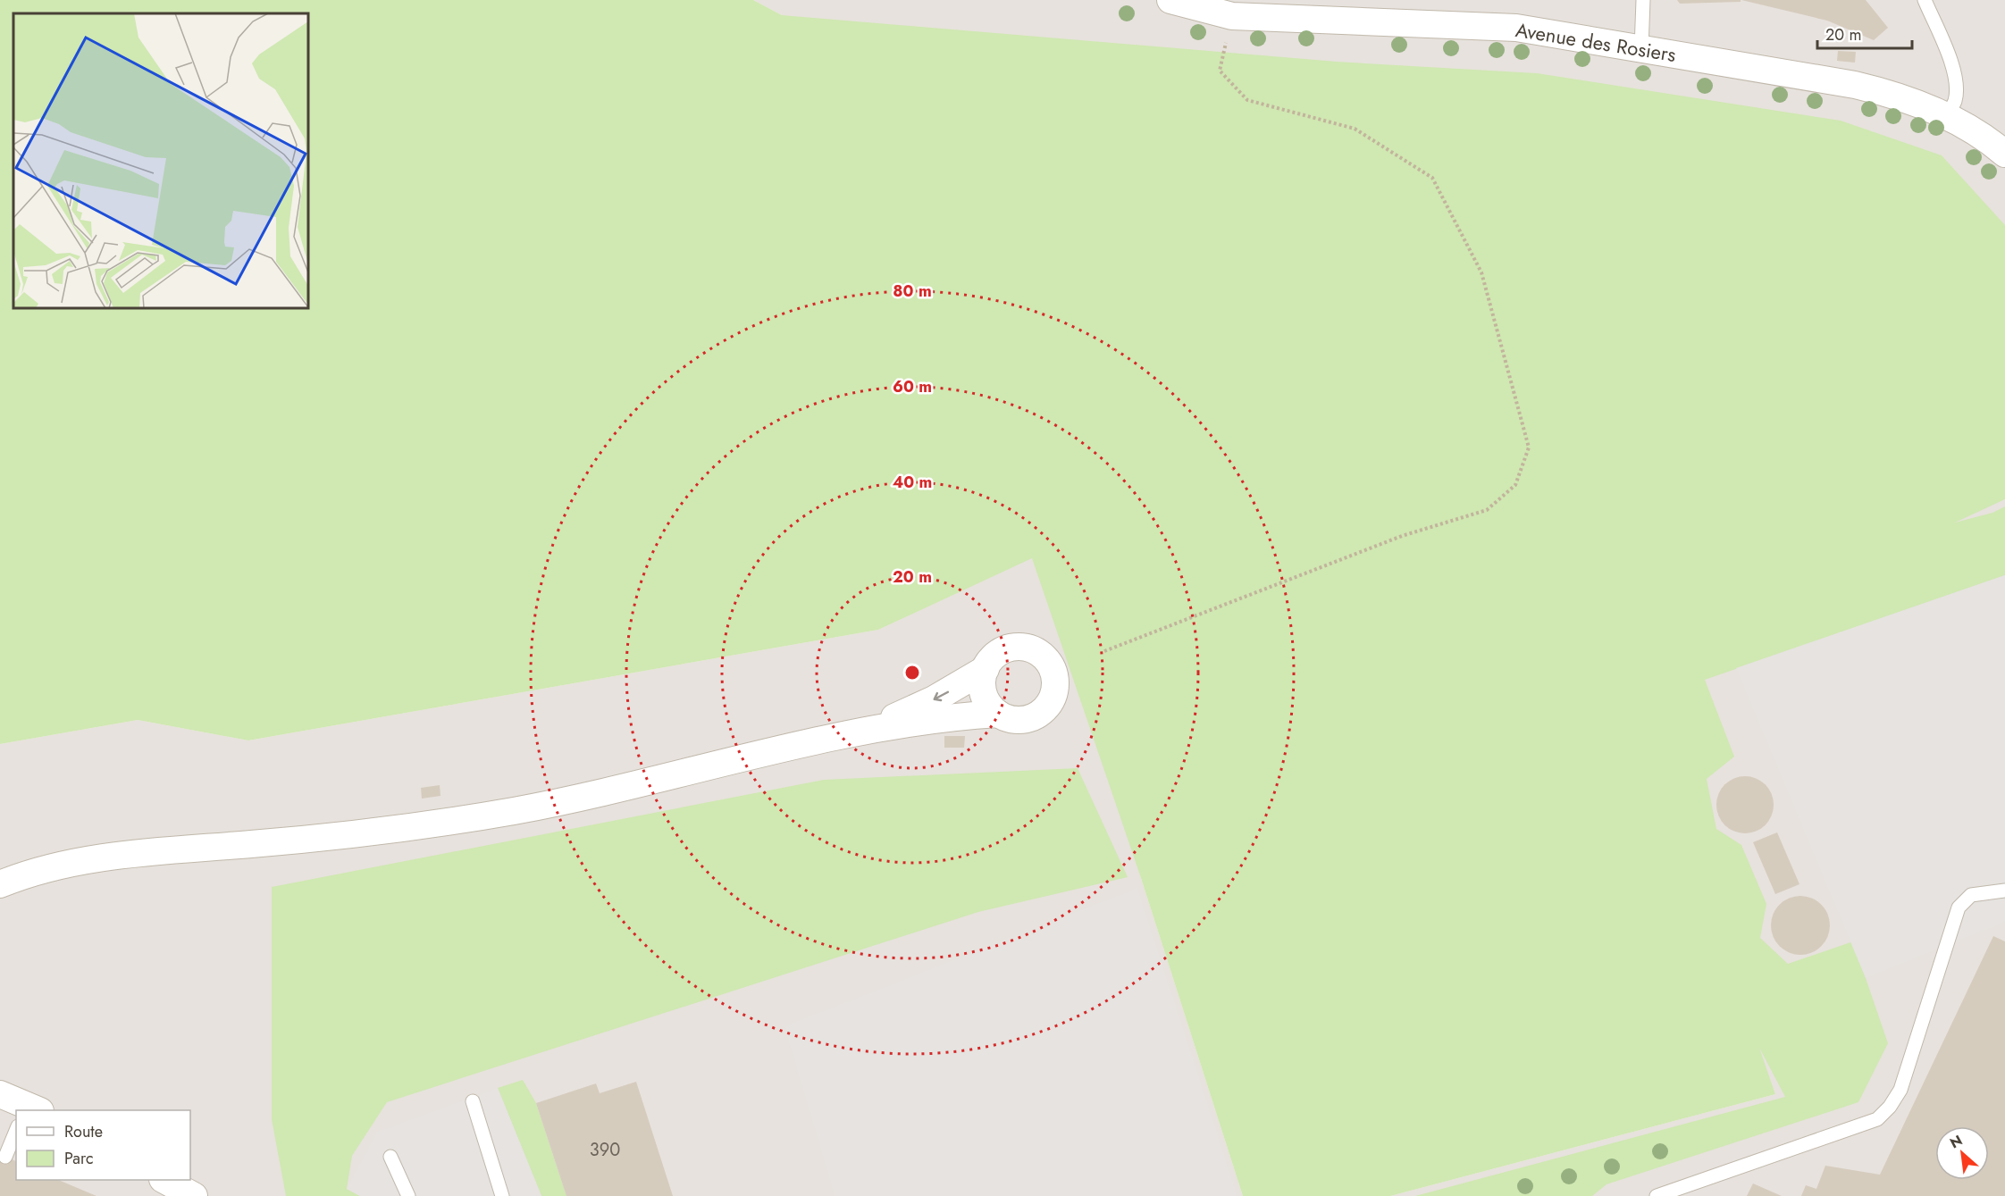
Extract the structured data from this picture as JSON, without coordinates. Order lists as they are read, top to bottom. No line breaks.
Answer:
{"streets":{"street":["Avenue des Rosiers"]},"house_numbers":["390"],"legend":["Route","Parc"],"scale_bar":"20 m","north":"top left","rings":["80 m","60 m","40 m","20 m"]}
